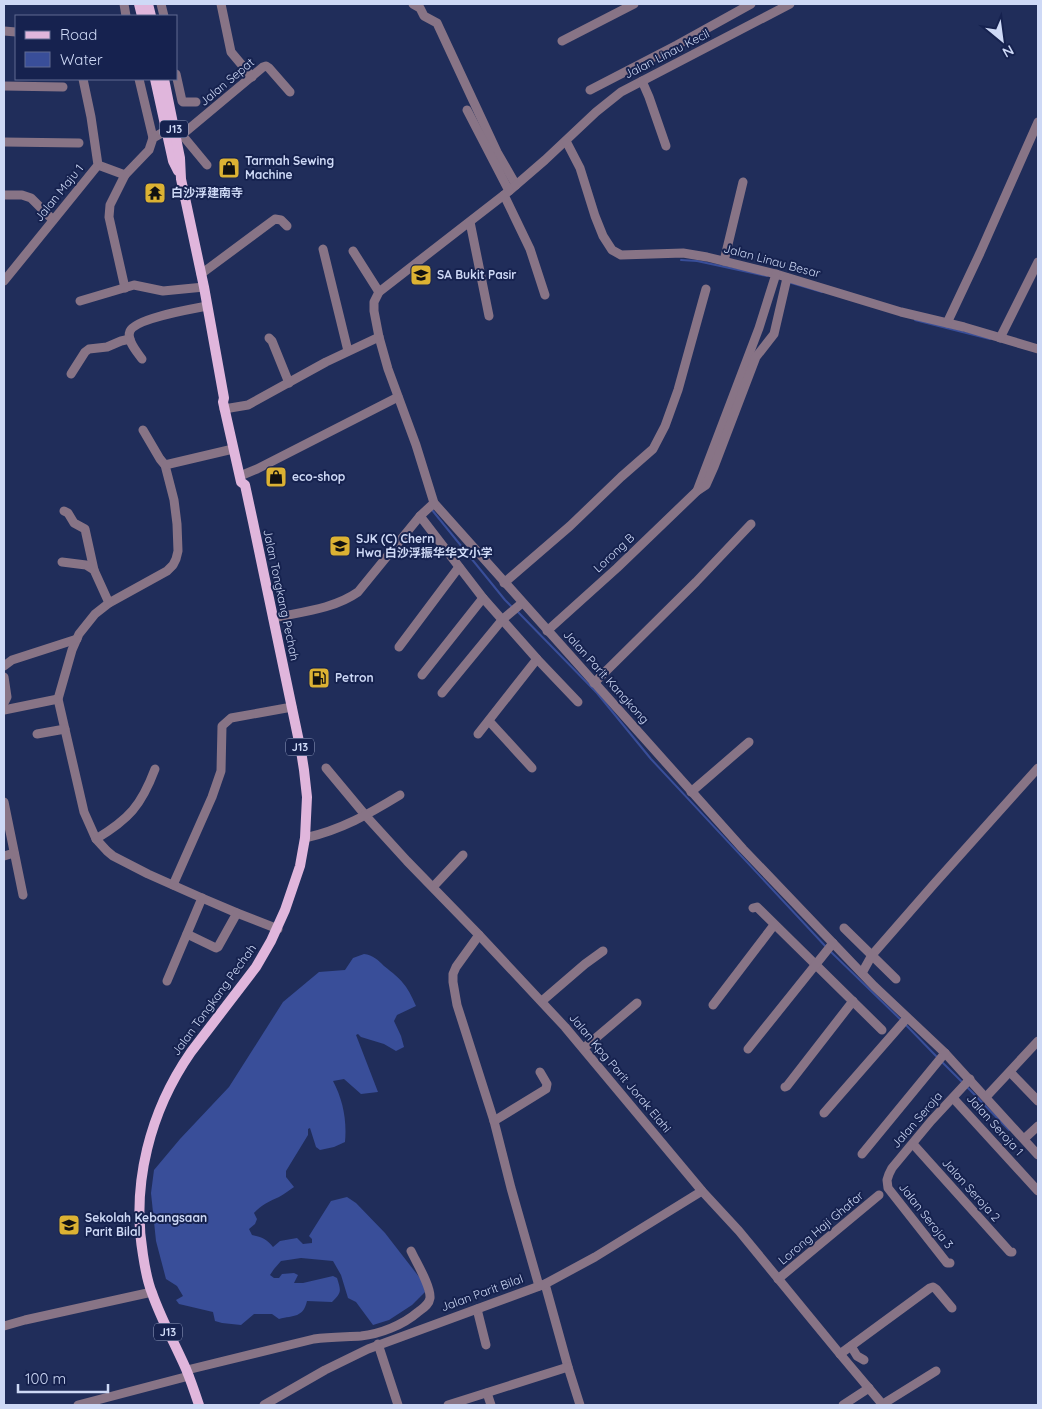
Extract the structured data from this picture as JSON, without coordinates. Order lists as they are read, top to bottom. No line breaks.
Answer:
{"streets":{"main road":["J13","Jalan Tongkang Pechah"],"street":["Jalan Linau Kecil","Jalan Sepat","Jalan Maju 1","Jalan Linau Besar","Lorong B","Jalan Parit Kangkong","Jalan Kpg Parit Jorak Elahi","Jalan Seroja","Jalan Seroja 1","Jalan Seroja 2","Jalan Seroja 3","Lorong Haji Ghafar","Jalan Parit Bilal"]},"crossings":[["Jalan Linau Kecil","Jalan Linau Besar"],["Jalan Sepat","Jalan Tongkang Pechah"],["Lorong B","Jalan Parit Kangkong"],["Jalan Parit Kangkong","Jalan Seroja"],["Jalan Kpg Parit Jorak Elahi","Lorong Haji Ghafar"],["Jalan Kpg Parit Jorak Elahi","Jalan Parit Bilal"],["Jalan Seroja","Jalan Seroja 1"],["Jalan Seroja","Jalan Seroja 2"],["Jalan Seroja","Jalan Seroja 3"]],"places":{"shop":["Tarmah Sewing Machine","eco-shop"],"temple":["白沙浮建南寺"],"school or university":["SA Bukit Pasir","SJK (C) Chern Hwa 白沙浮振华华文小学","Sekolah Kebangsaan Parit Bilal"],"fuel station":["Petron"]},"legend":["Road","Water"],"scale_bar":"100 m","north":"bottom right"}
